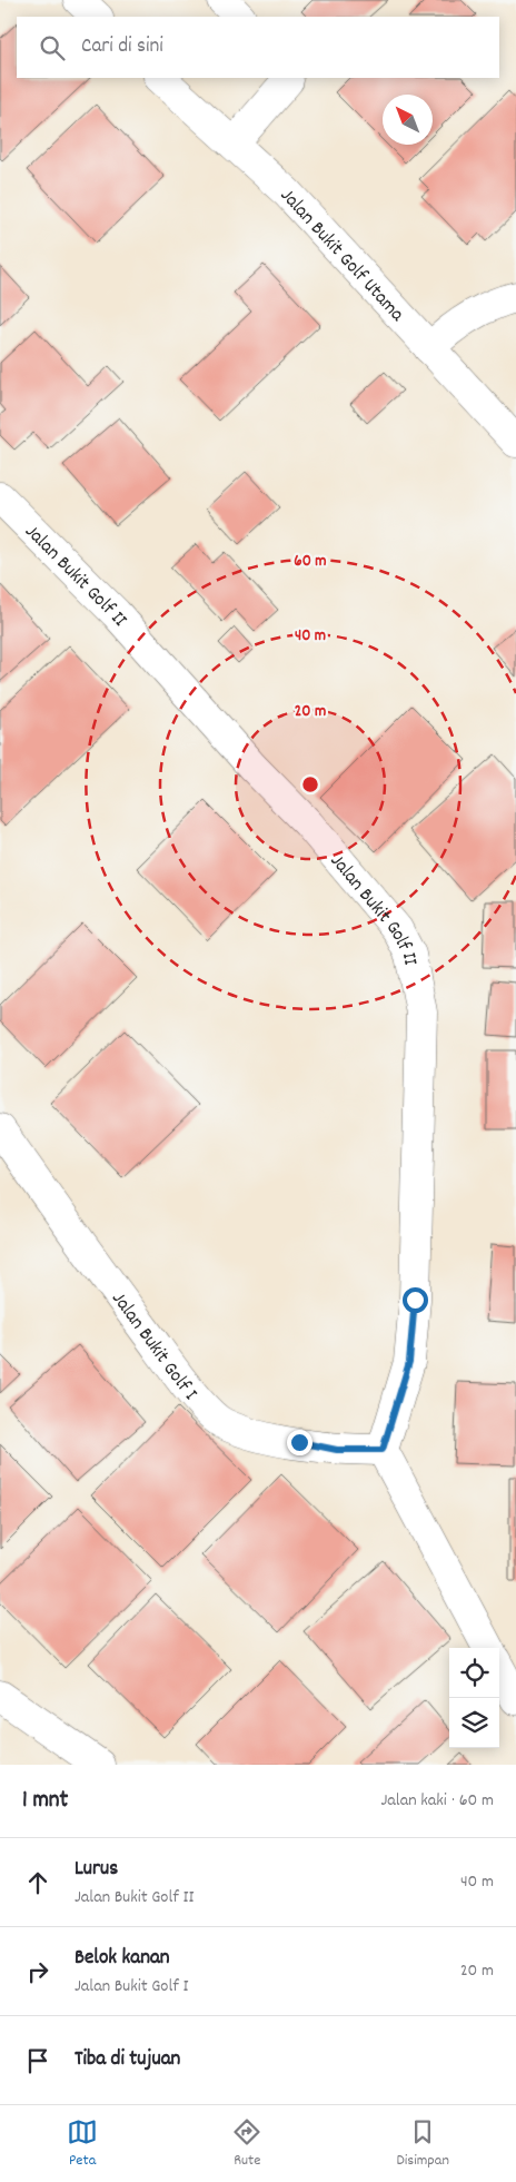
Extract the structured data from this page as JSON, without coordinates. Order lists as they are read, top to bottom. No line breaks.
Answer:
{"streets":{"street":["Jalan Bukit Golf Utama","Jalan Bukit Golf II","Jalan Bukit Golf I"]},"crossings":[["Jalan Bukit Golf II","Jalan Bukit Golf I"]],"north":"top left","page":{"search":"Cari di sini","heading":["1 mnt","Jalan kaki · 60 m"],"list":[["Lurus","Jalan Bukit Golf II","40 m"],["Belok kanan","Jalan Bukit Golf I","20 m"],"Tiba di tujuan"],"nav":["Peta","Rute","Disimpan"]},"rings":["60 m","40 m","20 m"]}
